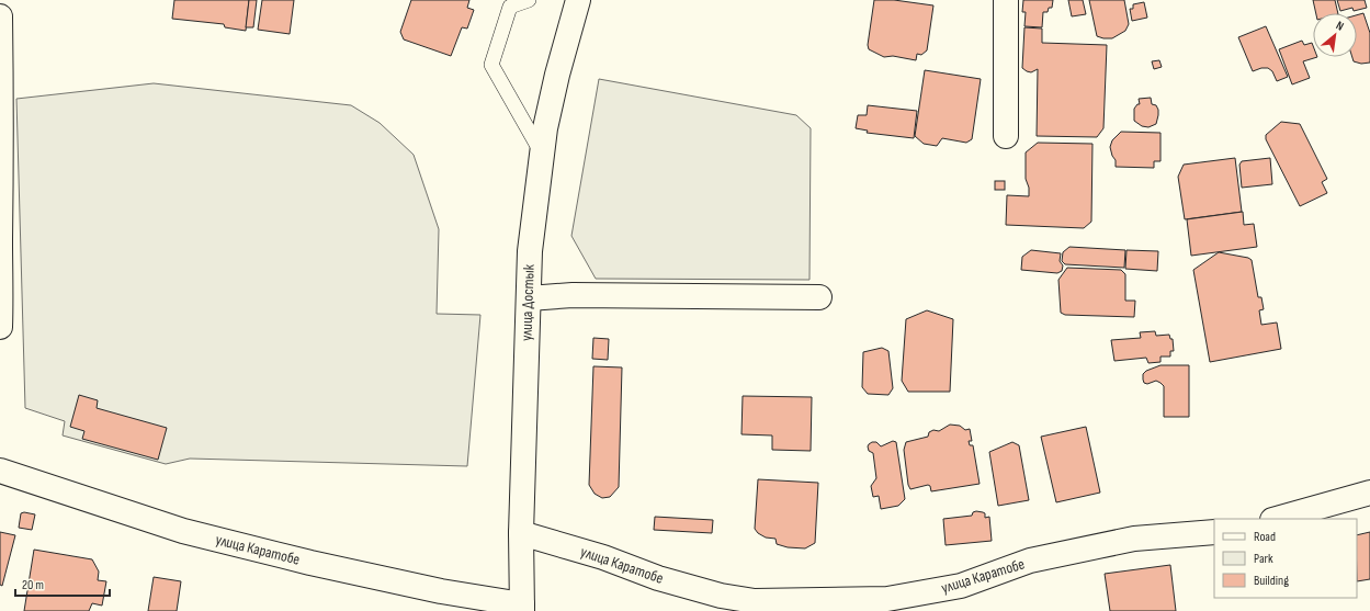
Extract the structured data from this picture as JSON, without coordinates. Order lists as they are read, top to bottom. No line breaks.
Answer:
{"streets":{"street":["улица Достык","улица Каратобе"]},"crossings":[["улица Достык","улица Каратобе"]],"legend":["Road","Park","Building"],"scale_bar":"20 m","north":"top right"}
